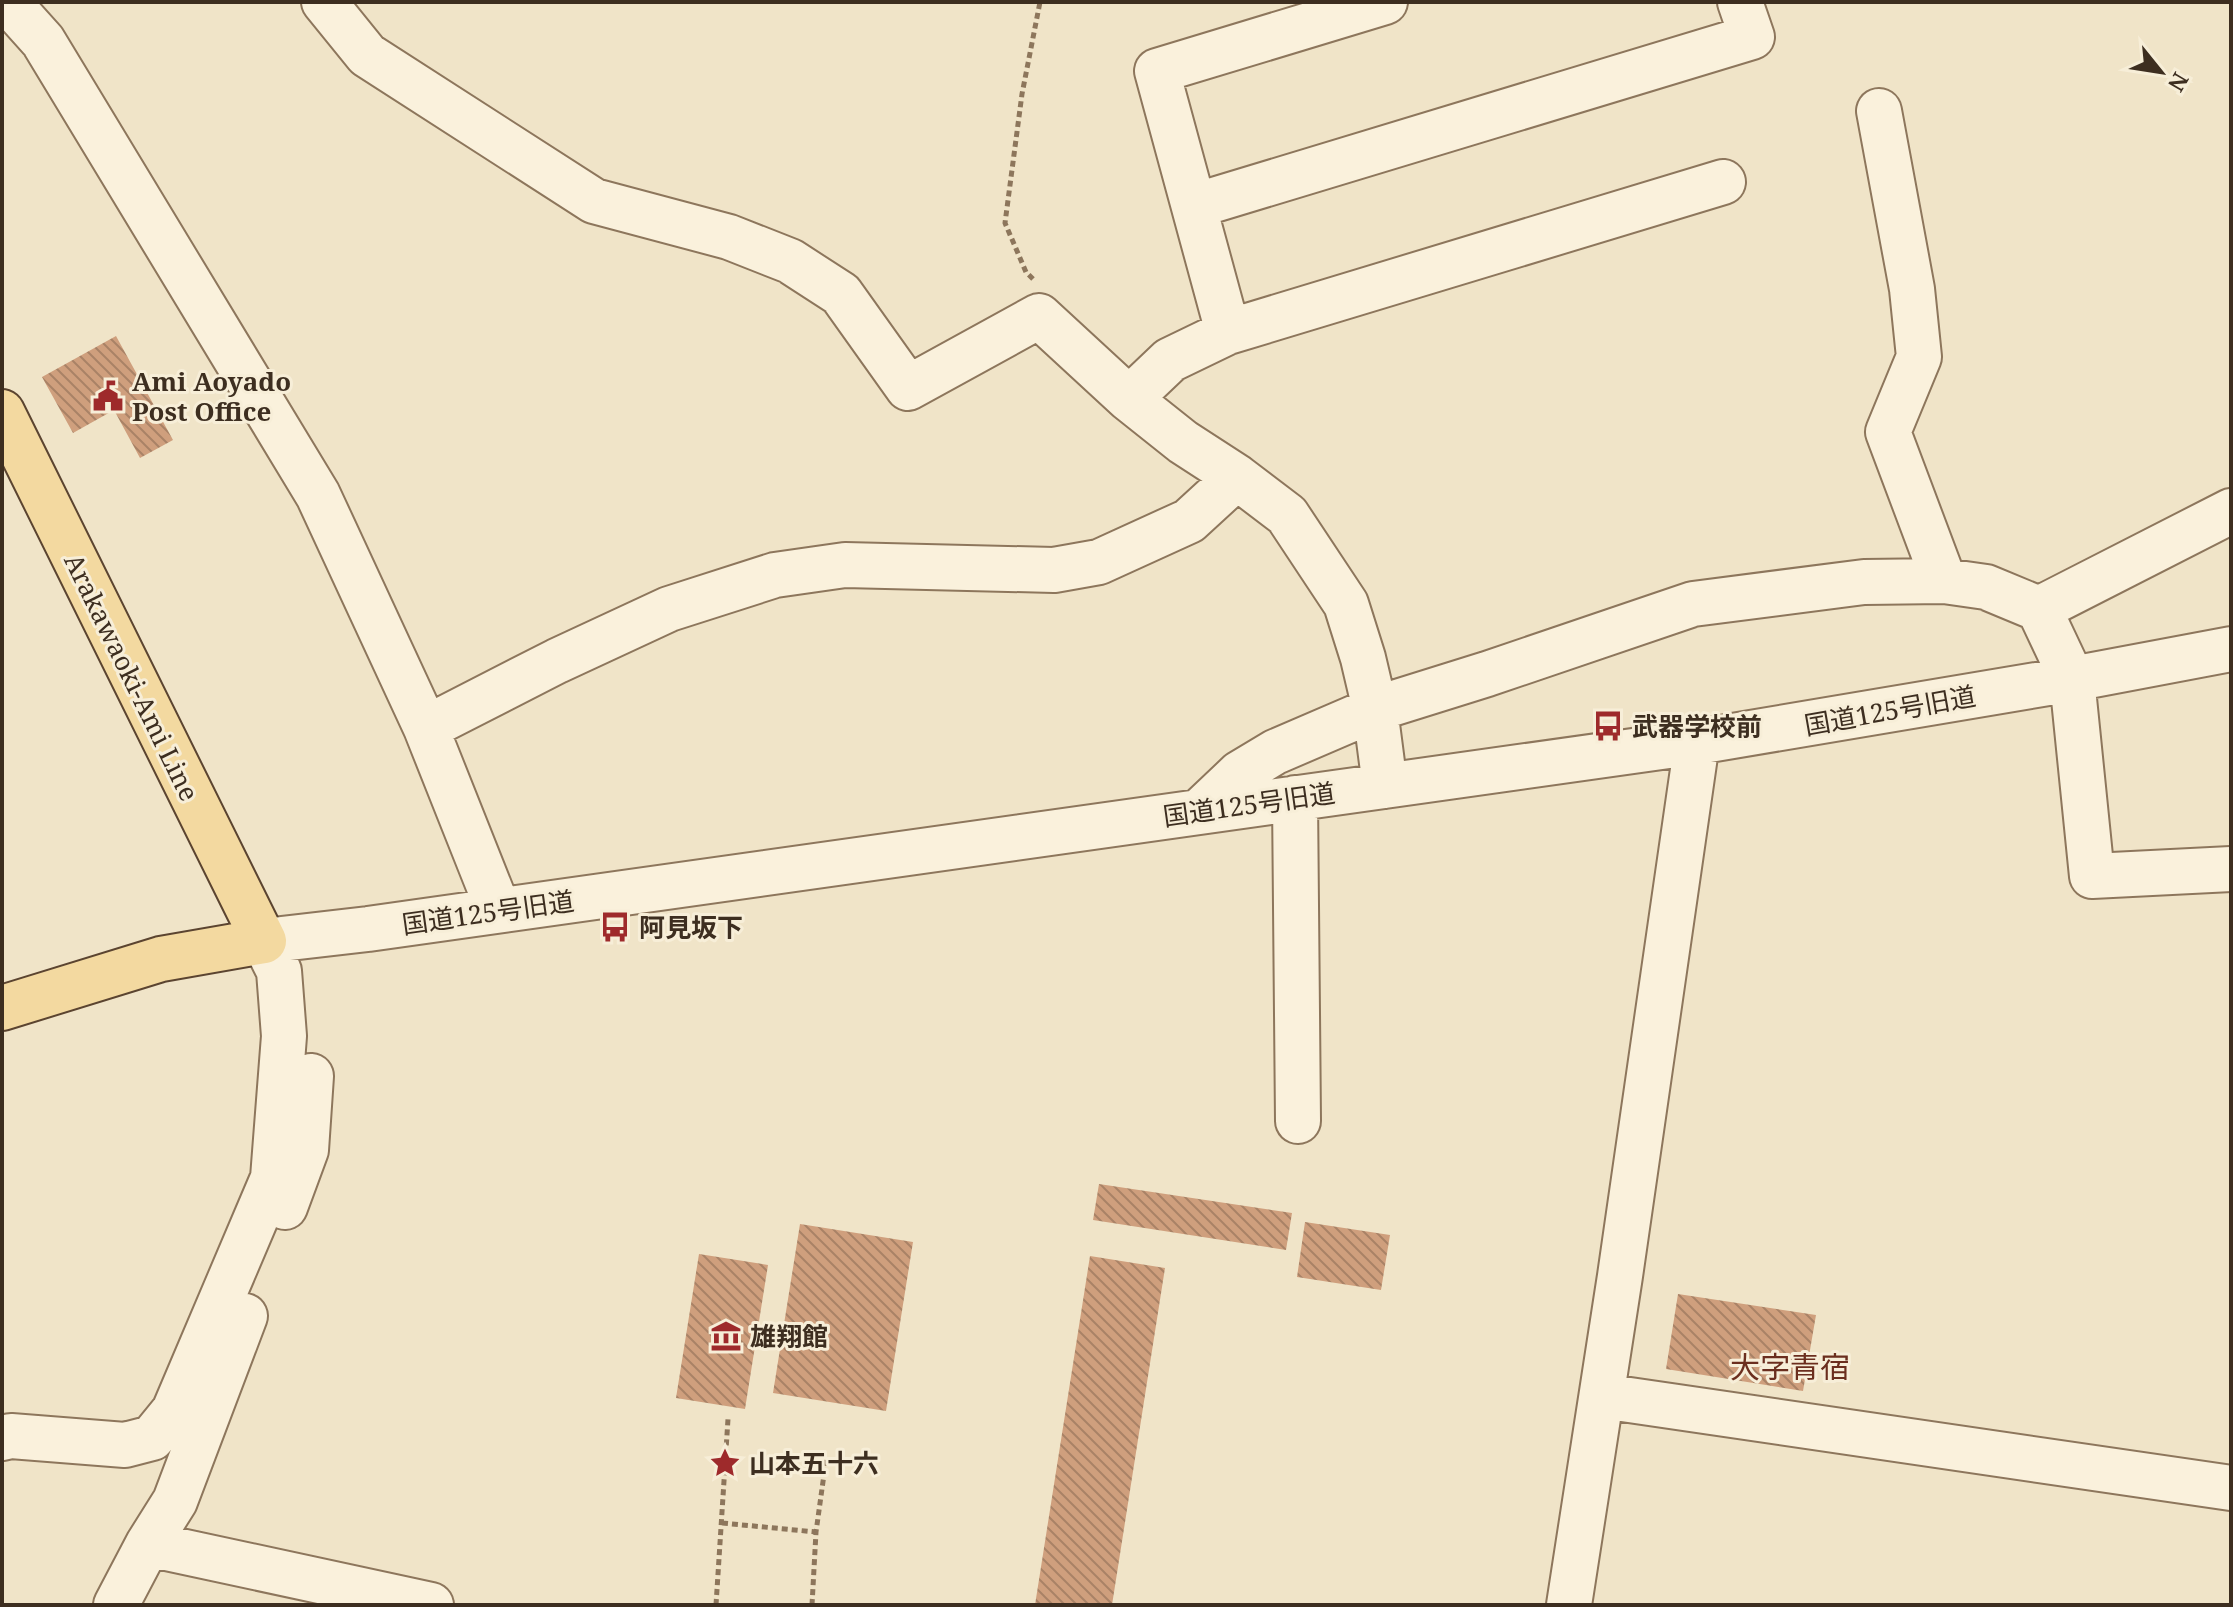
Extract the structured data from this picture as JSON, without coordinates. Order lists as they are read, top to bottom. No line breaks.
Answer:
{"streets":{"main road":["Arakawaoki-Ami Line"],"street":["国道125号旧道"]},"crossings":[["Arakawaoki-Ami Line","国道125号旧道"]],"districts":["大字青宿"],"places":{"public building":["Ami Aoyado Post Office"],"bus stop":["武器学校前","阿見坂下"],"museum":["雄翔館"],"place":["山本五十六"]},"north":"bottom right"}
